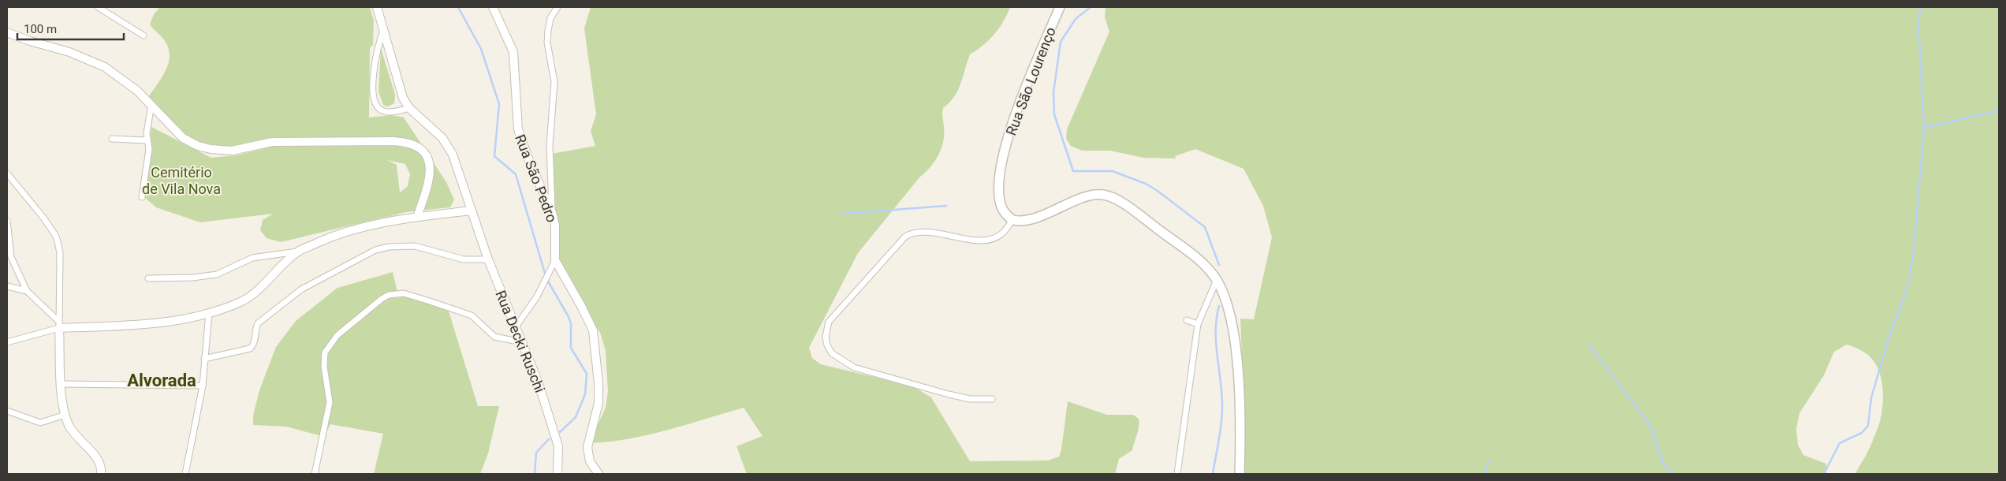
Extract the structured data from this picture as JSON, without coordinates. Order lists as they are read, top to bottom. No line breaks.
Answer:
{"streets":{"main road":["Rua São Lourenço"],"street":["Rua São Pedro","Rua Decki Ruschi"]},"districts":["Alvorada"],"parks":["Cemitério de Vila Nova"],"scale_bar":"100 m"}
